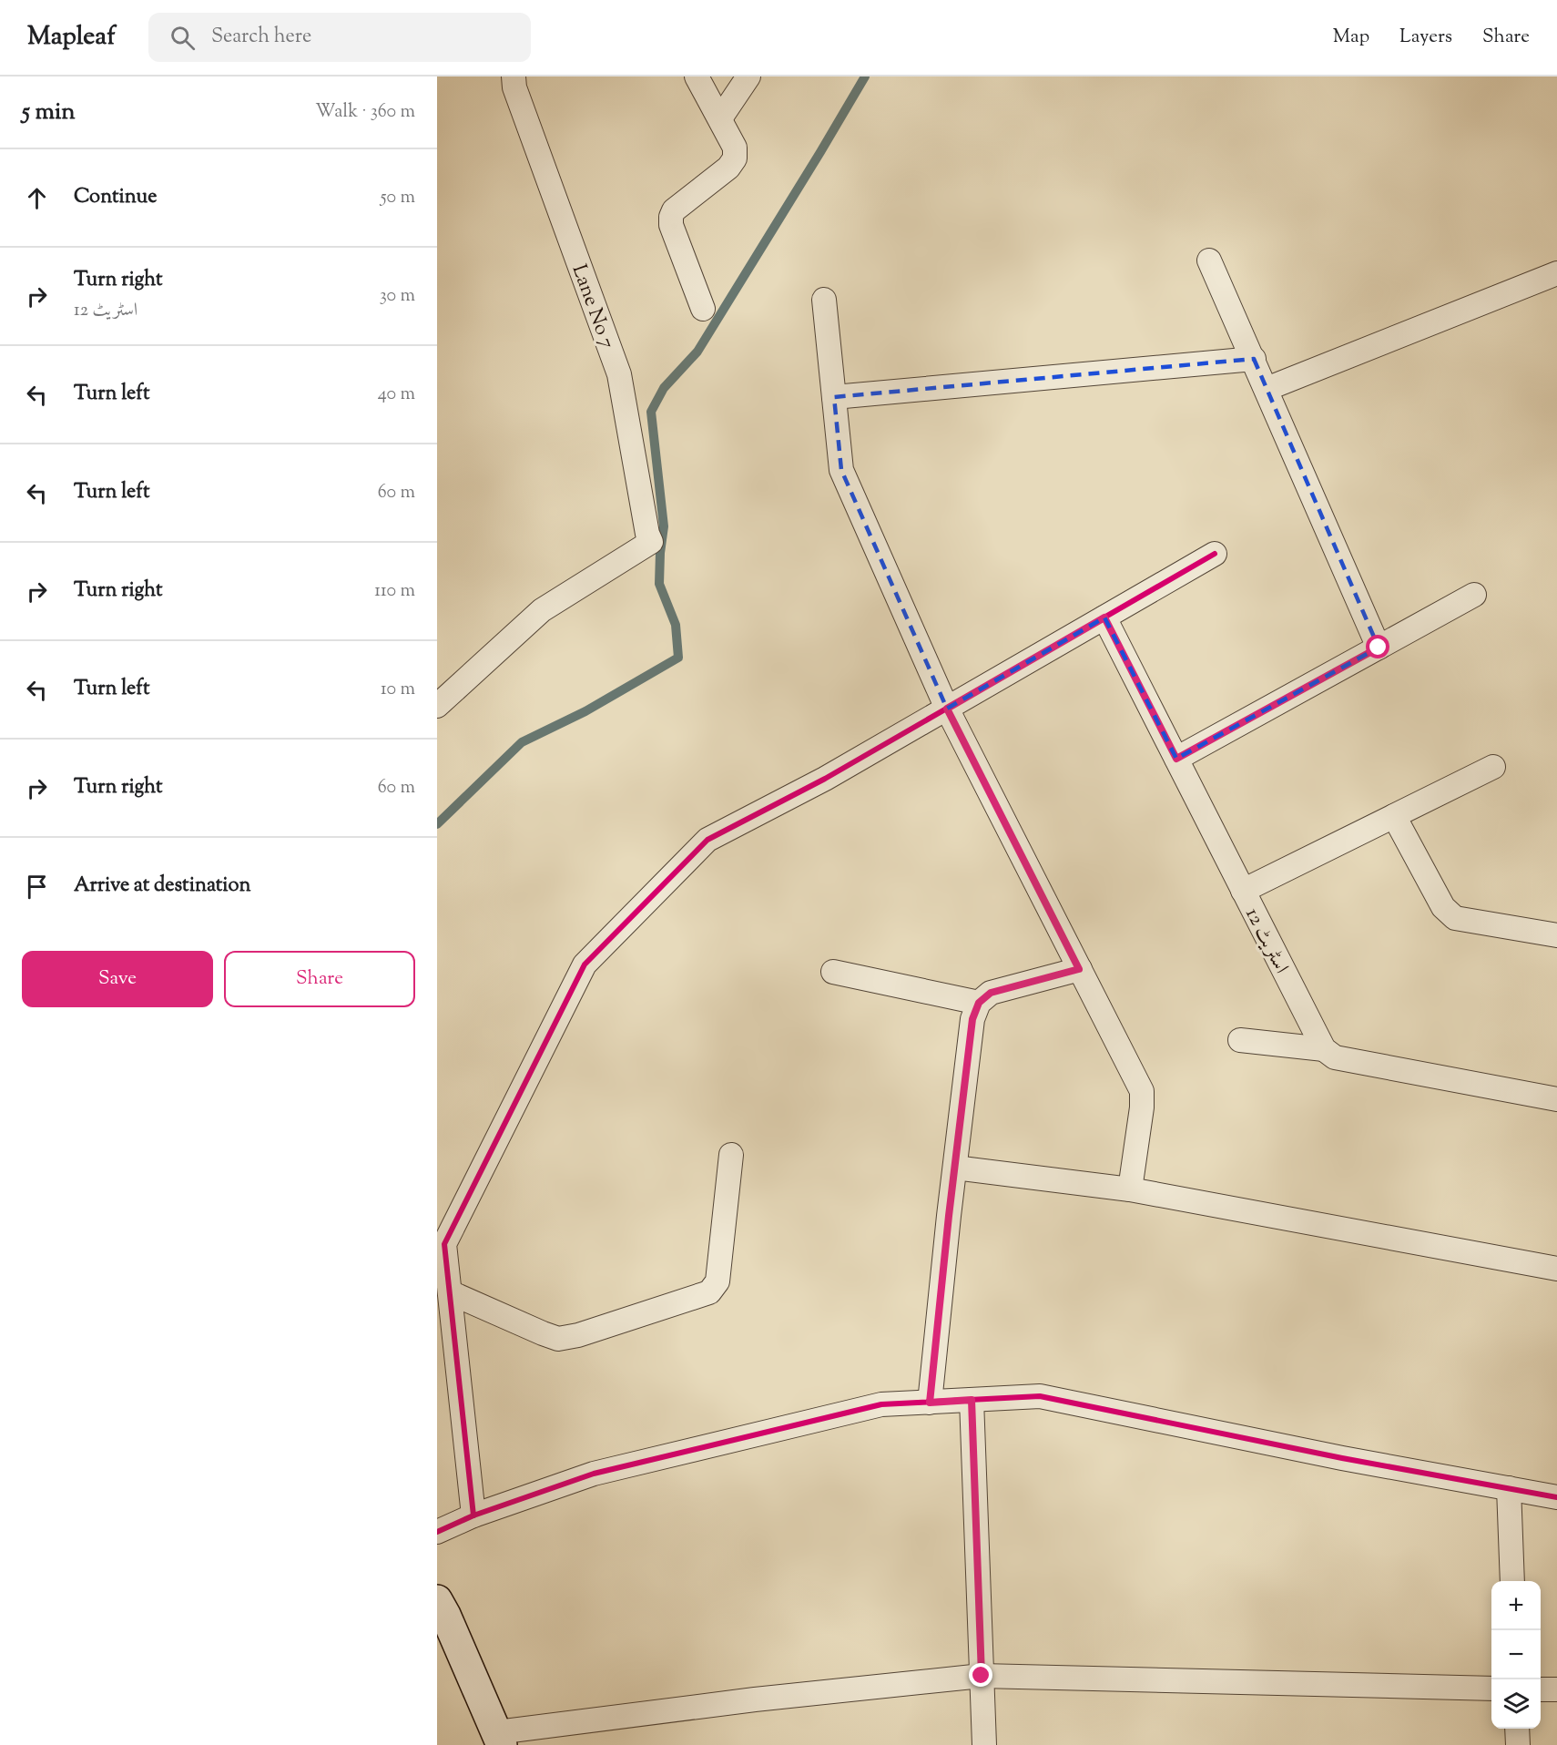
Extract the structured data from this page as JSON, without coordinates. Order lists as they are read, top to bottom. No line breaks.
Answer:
{"streets":{"street":["Lane No 7","اسٹریٹ 12"]},"page":{"header":"Mapleaf","search":"Search here","nav":["Map","Layers","Share"],"heading":["5 min","Walk · 360 m"],"list":[["Continue","50 m"],["Turn right","اسٹریٹ 12","30 m"],["Turn left","40 m"],["Turn left","60 m"],["Turn right","110 m"],["Turn left","10 m"],["Turn right","60 m"],"Arrive at destination"],"buttons":["Save","Share"],"map_buttons":["+","−"]}}
